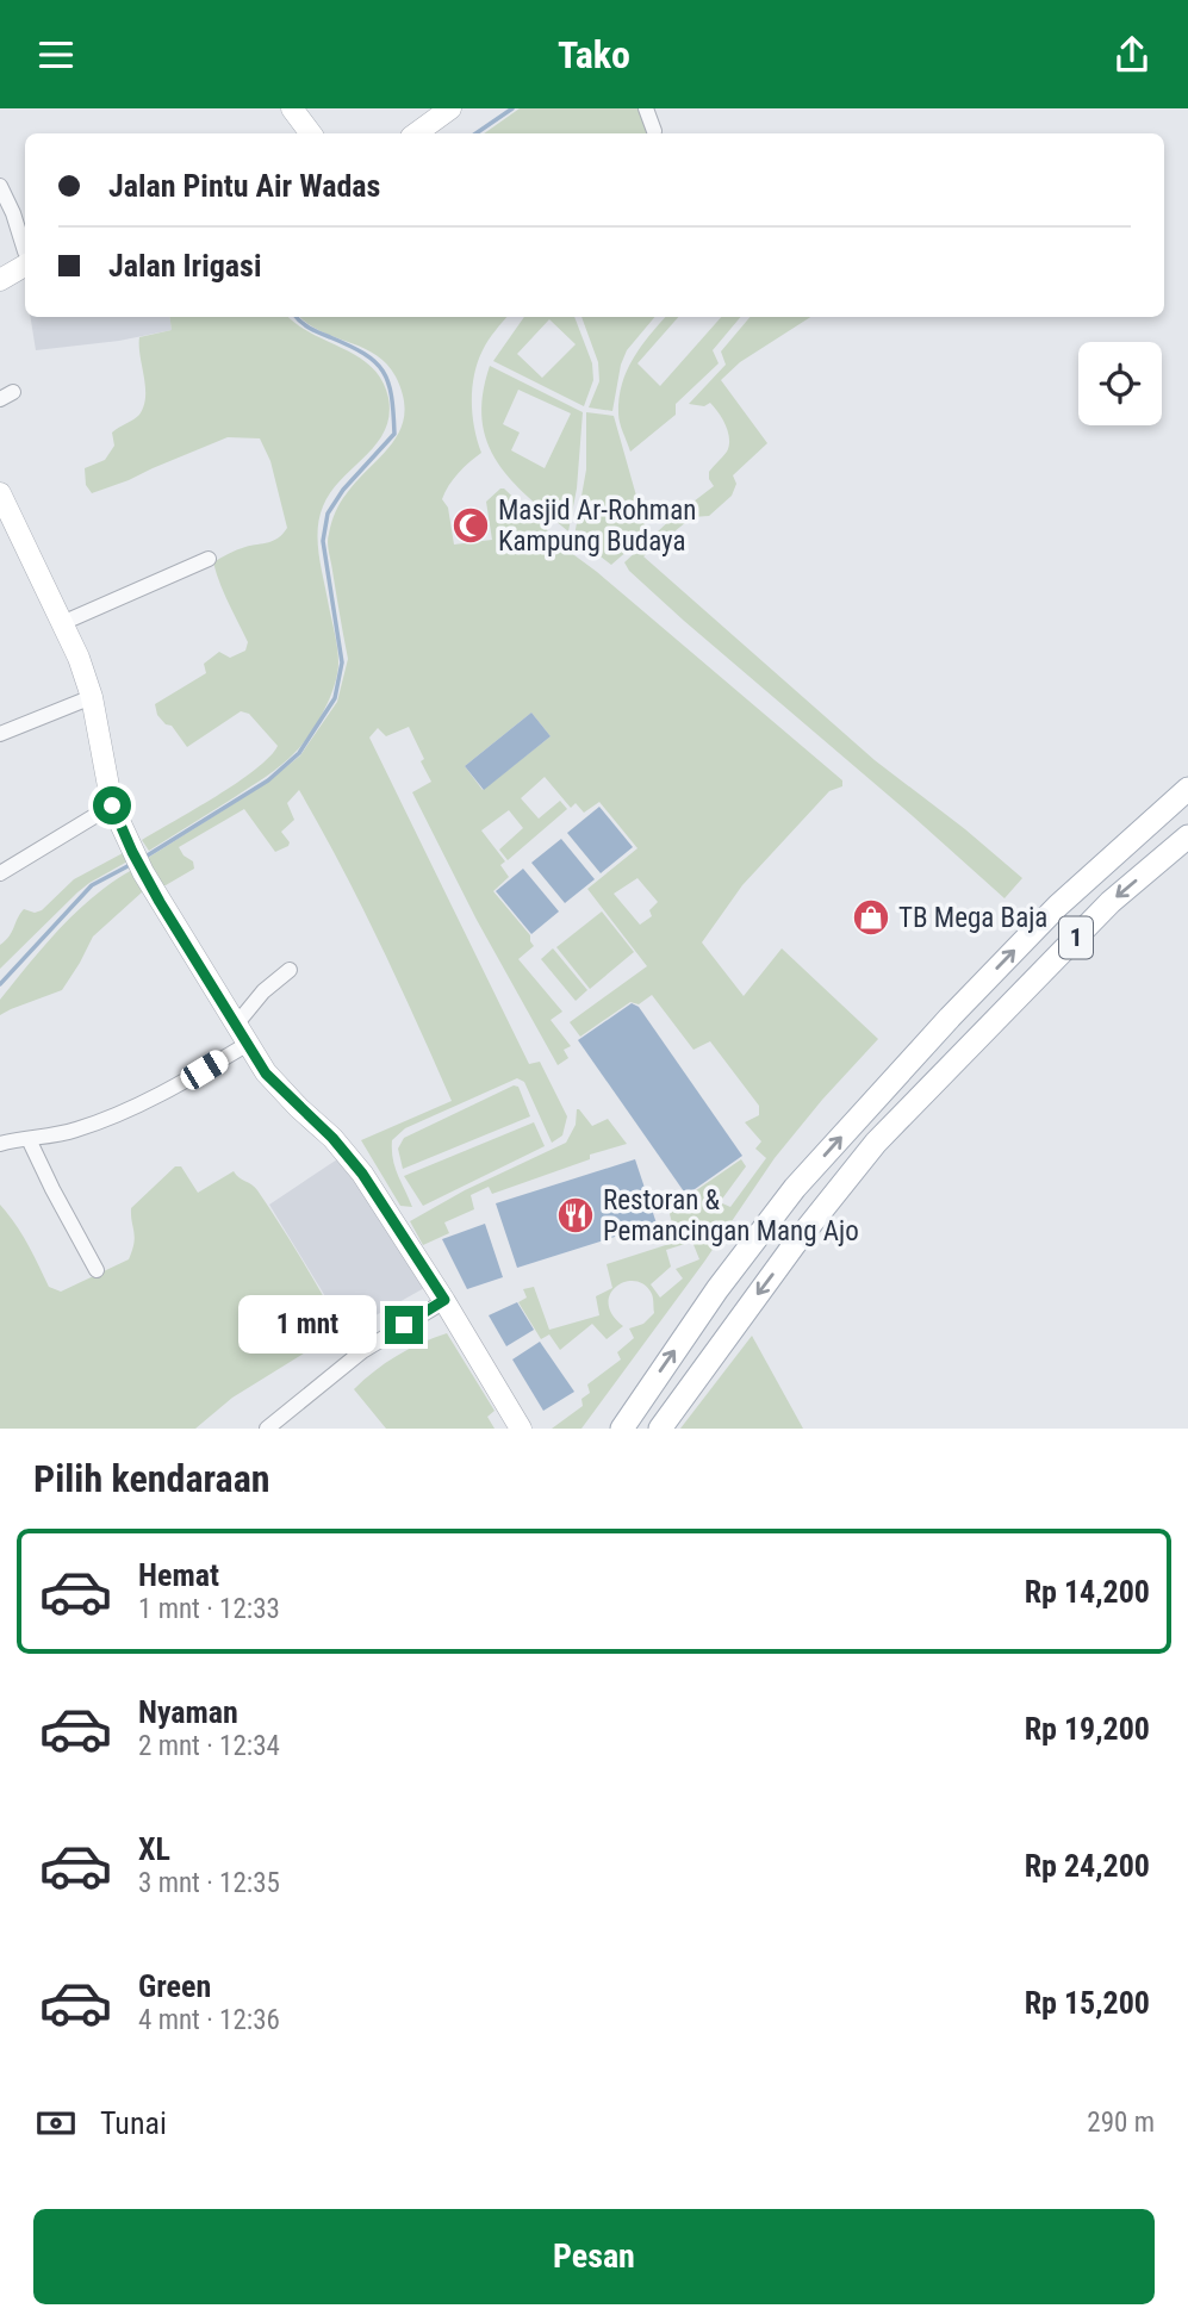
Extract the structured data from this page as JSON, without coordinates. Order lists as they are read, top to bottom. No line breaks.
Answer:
{"streets":{"main road":["1"]},"places":{"mosque":["Masjid Ar-Rohman Kampung Budaya"],"shop":["TB Mega Baja"],"restaurant":["Restoran & Pemancingan Mang Ajo"]},"page":{"header":"Tako","banner":["Jalan Pintu Air Wadas","Jalan Irigasi"],"bubble":"1 mnt","heading":"Pilih kendaraan","list":[{"name":"Hemat","note":"1 mnt · 12:33","value":"Rp 14,200"},{"name":"Nyaman","note":"2 mnt · 12:34","value":"Rp 19,200"},{"name":"XL","note":"3 mnt · 12:35","value":"Rp 24,200"},{"name":"Green","note":"4 mnt · 12:36","value":"Rp 15,200"}],"pay":["Tunai","290 m"],"buttons":"Pesan"}}
